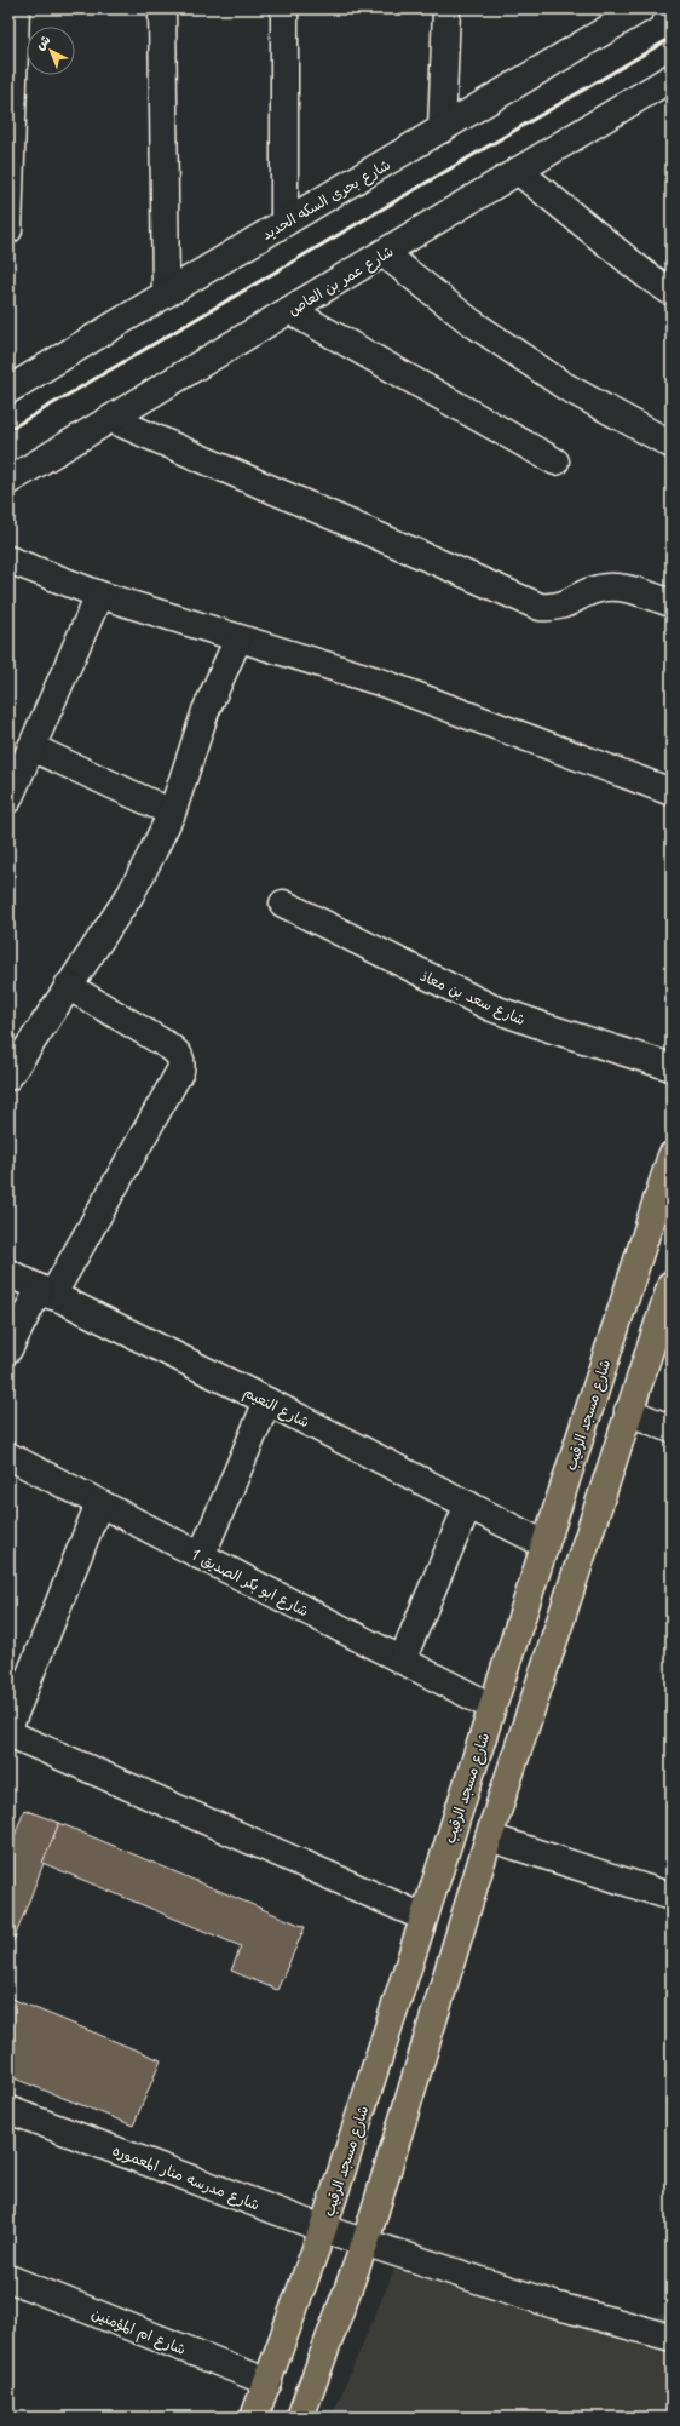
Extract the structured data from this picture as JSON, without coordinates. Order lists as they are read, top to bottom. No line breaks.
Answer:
{"streets":{"main road":["شارع مسجد الرقيب"],"street":["شارع بحرى السكه الحديد","شارع عمر بن العاص","شارع سعد بن معاذ","شارع النعيم","شارع ابو بكر الصديق 1","شارع مدرسه منار المعموره","شارع ام المؤمنين"]},"crossings":[["شارع النعيم","شارع مسجد الرقيب"],["شارع مسجد الرقيب","شارع ابو بكر الصديق 1"],["شارع مسجد الرقيب","شارع مدرسه منار المعموره"],["شارع مسجد الرقيب","شارع ام المؤمنين"]],"north":"top left"}
